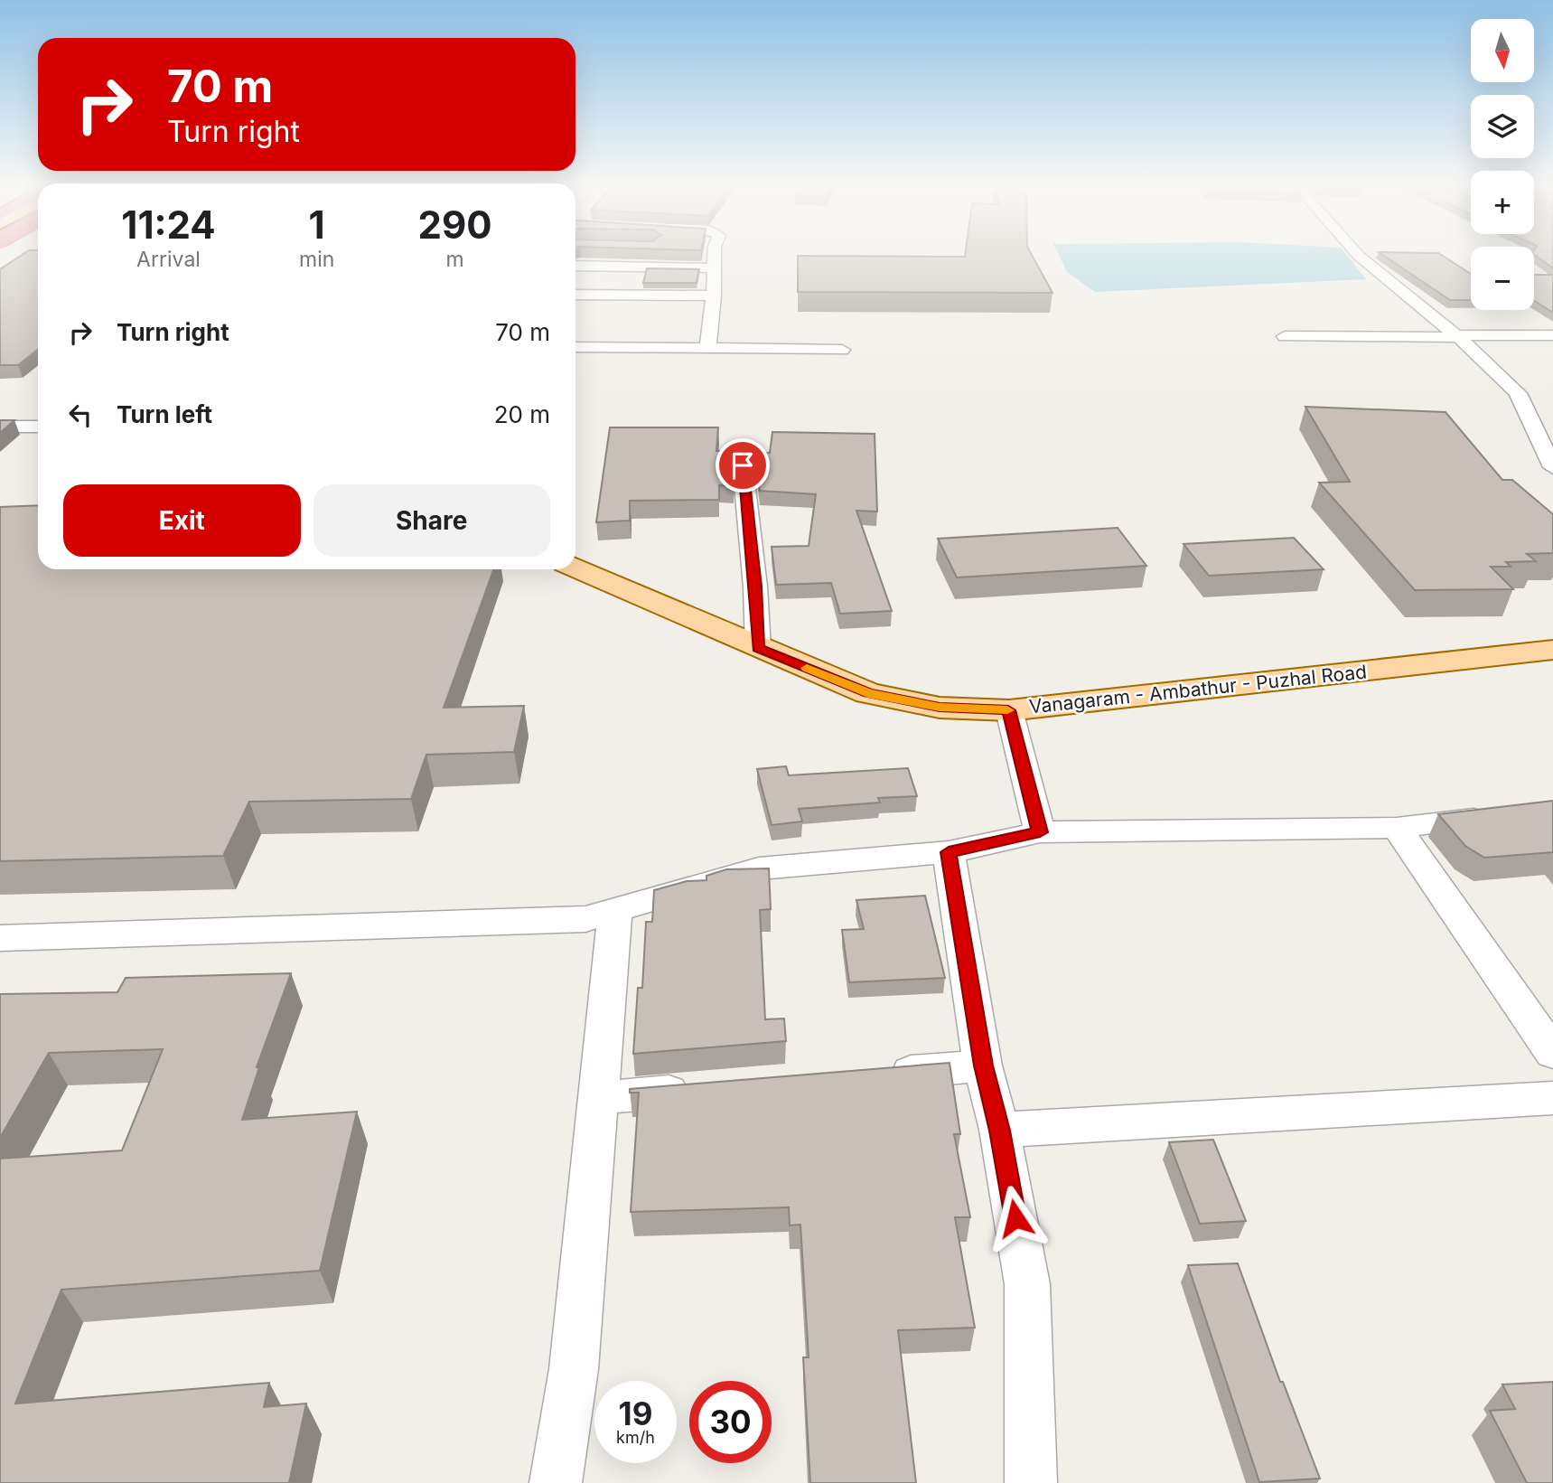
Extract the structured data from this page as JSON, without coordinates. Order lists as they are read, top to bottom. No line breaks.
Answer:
{"streets":{"main road":["Vanagaram - Ambathur - Puzhal Road"]},"north":"bottom","page":{"map_buttons":["+","−"],"turn":["70 m","Turn right"],"eta":["11:24","Arrival","1","min","290","m"],"list":[{"name":"Turn right","value":"70 m"},{"name":"Turn left","value":"20 m"}],"buttons":["Exit","Share"],"speed":"19 km/h","limit":"30"}}
